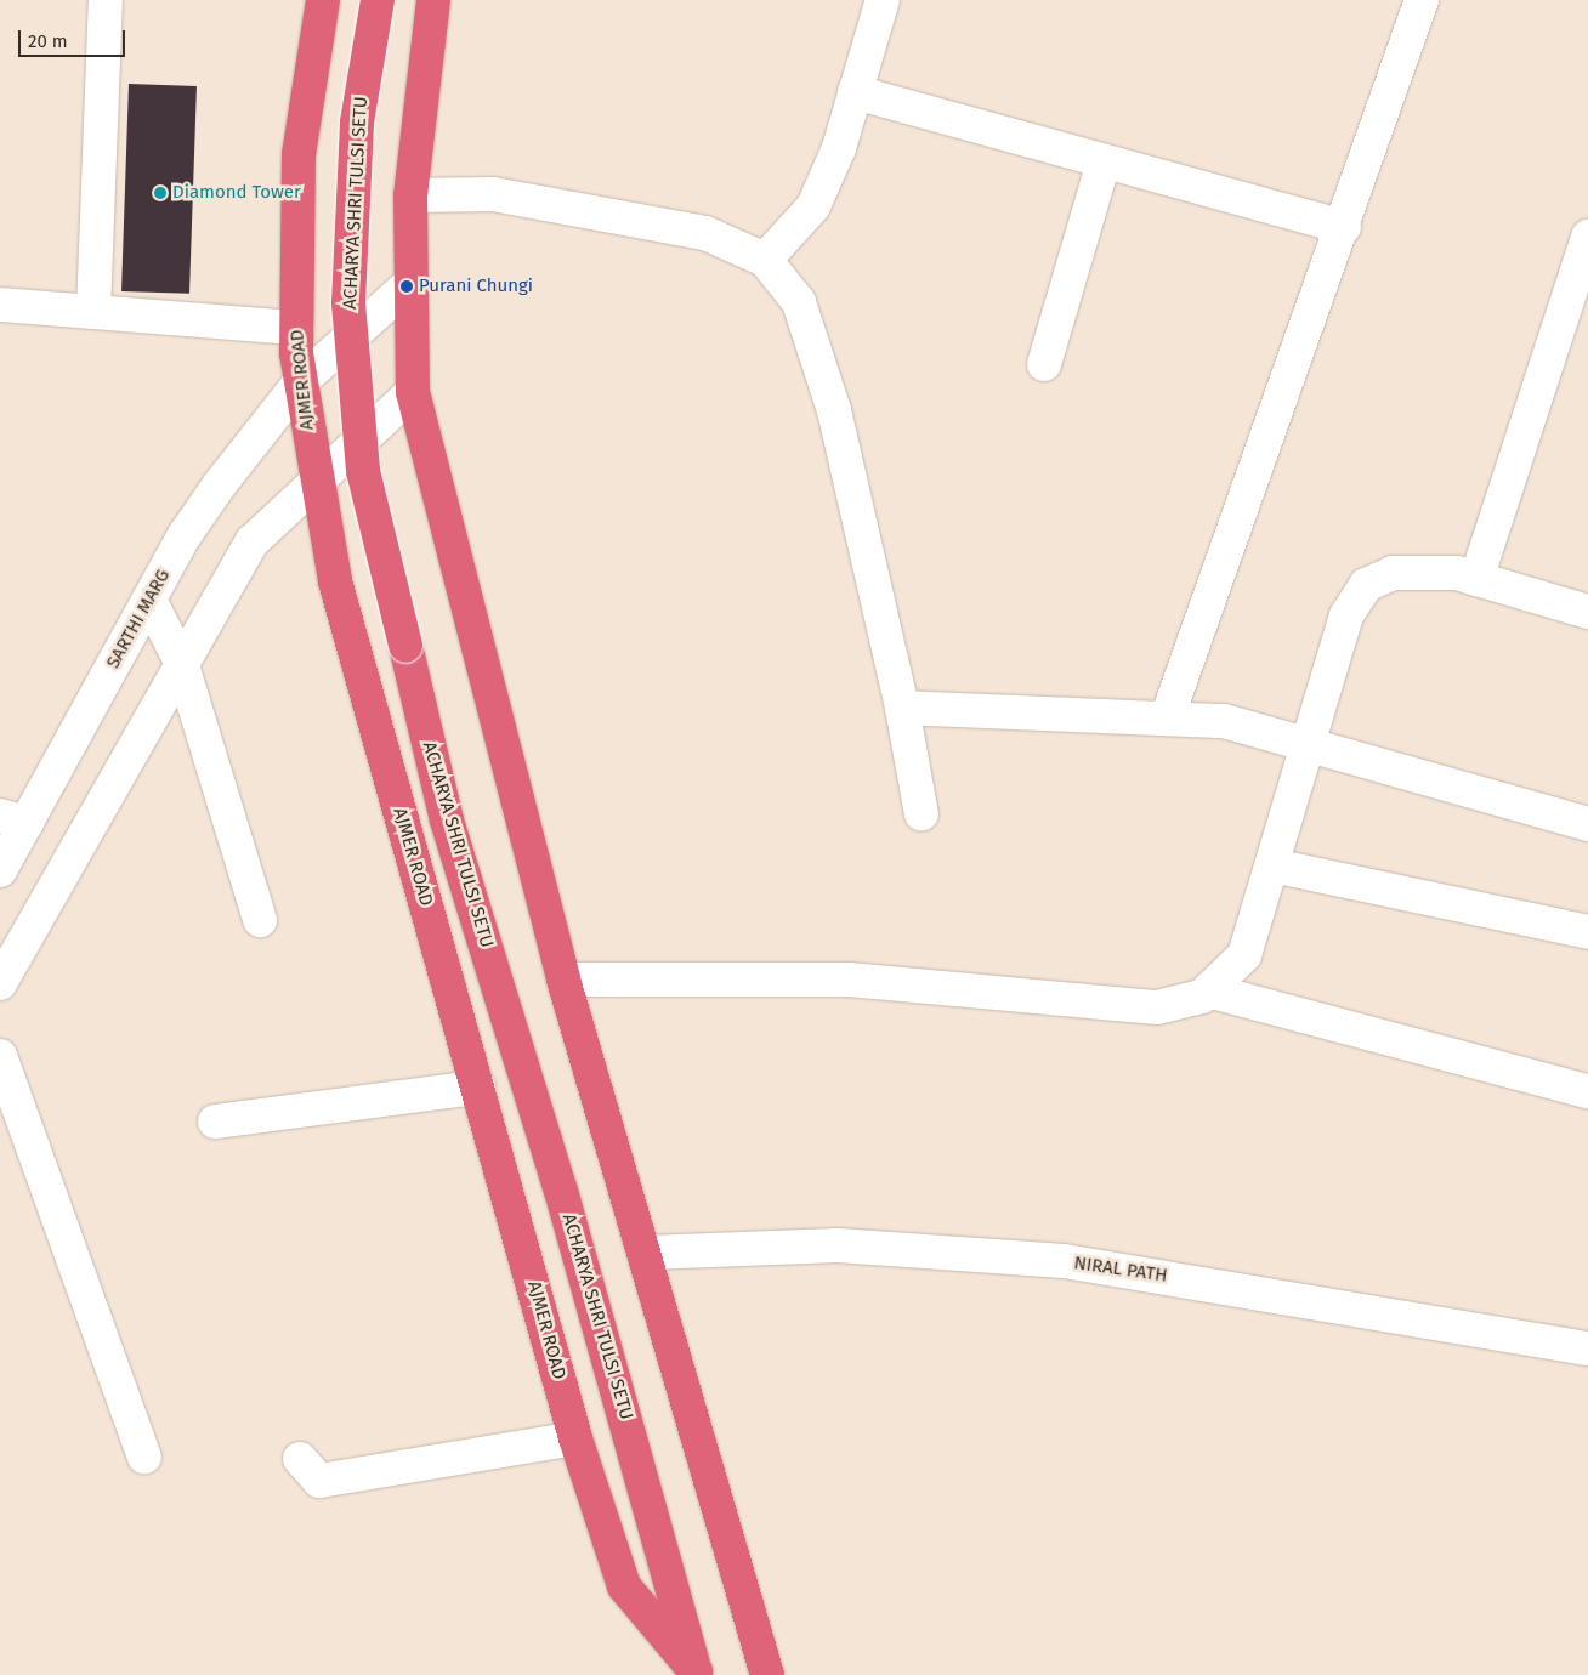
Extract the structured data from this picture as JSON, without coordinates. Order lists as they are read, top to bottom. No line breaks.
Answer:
{"streets":{"highway":["ACHARYA SHRI TULSI SETU","AJMER ROAD"],"street":["SARTHI MARG","NIRAL PATH"]},"crossings":[["ACHARYA SHRI TULSI SETU","AJMER ROAD"],["AJMER ROAD","SARTHI MARG"]],"places":["Diamond Tower","Purani Chungi"],"scale_bar":"20 m"}
